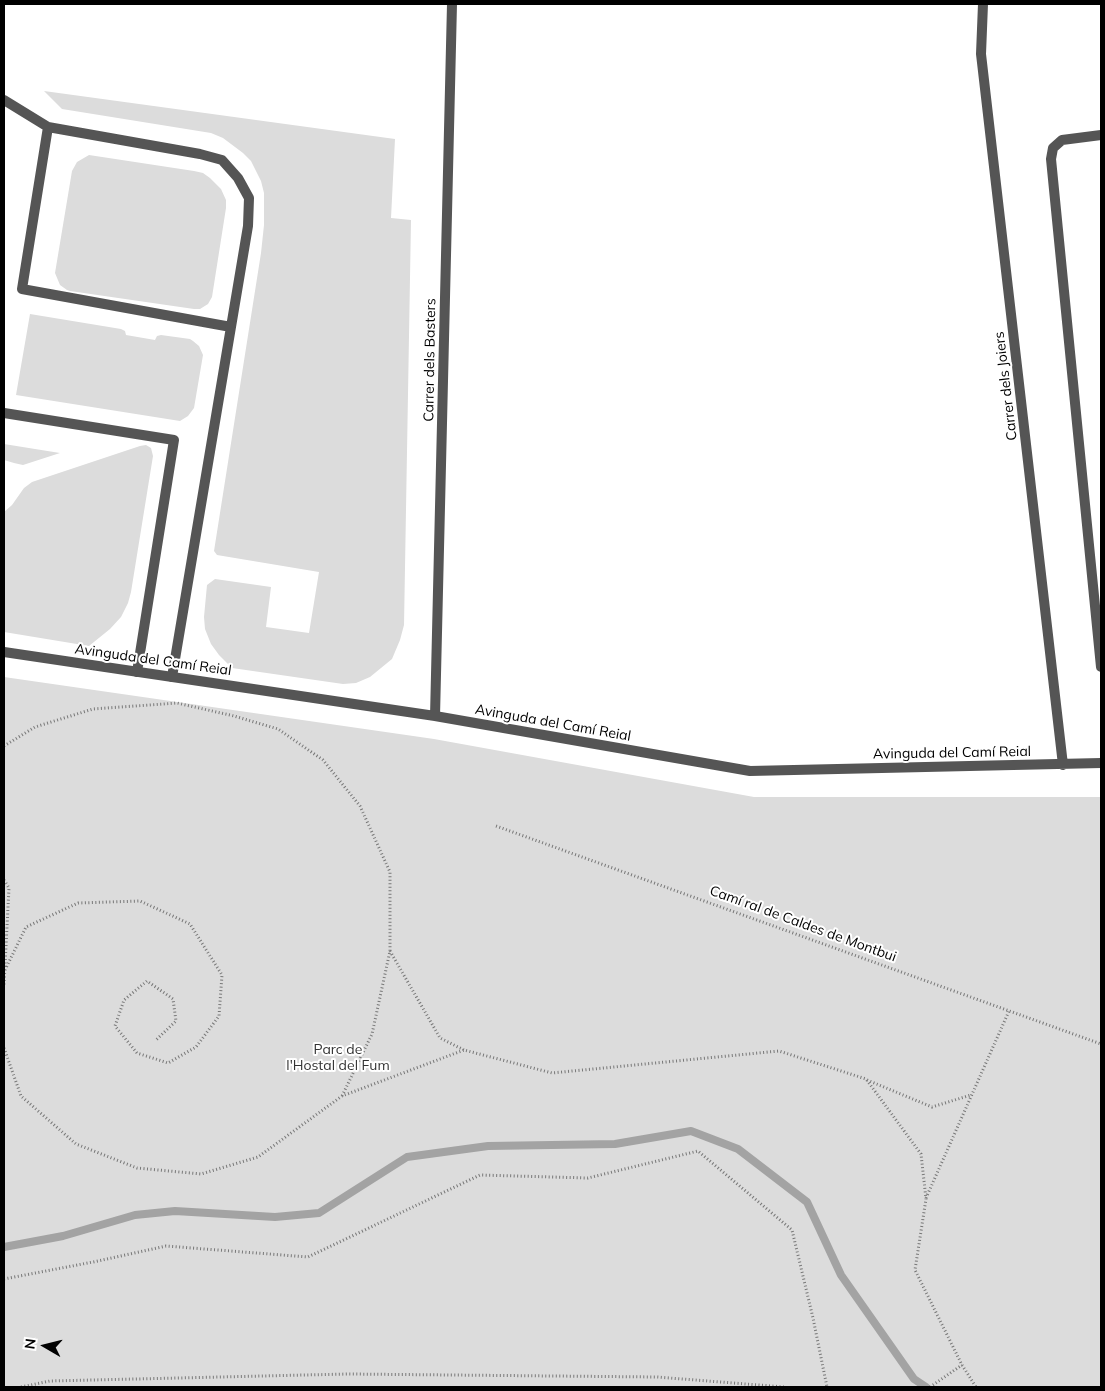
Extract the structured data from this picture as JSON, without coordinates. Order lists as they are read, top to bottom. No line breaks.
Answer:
{"streets":{"street":["Carrer dels Basters","Carrer dels Joiers","Avinguda del Camí Reial"],"path":["Camí ral de Caldes de Montbui"]},"crossings":[["Carrer dels Basters","Avinguda del Camí Reial"],["Carrer dels Joiers","Avinguda del Camí Reial"]],"parks":["Parc de l'Hostal del Fum"],"north":"left"}
